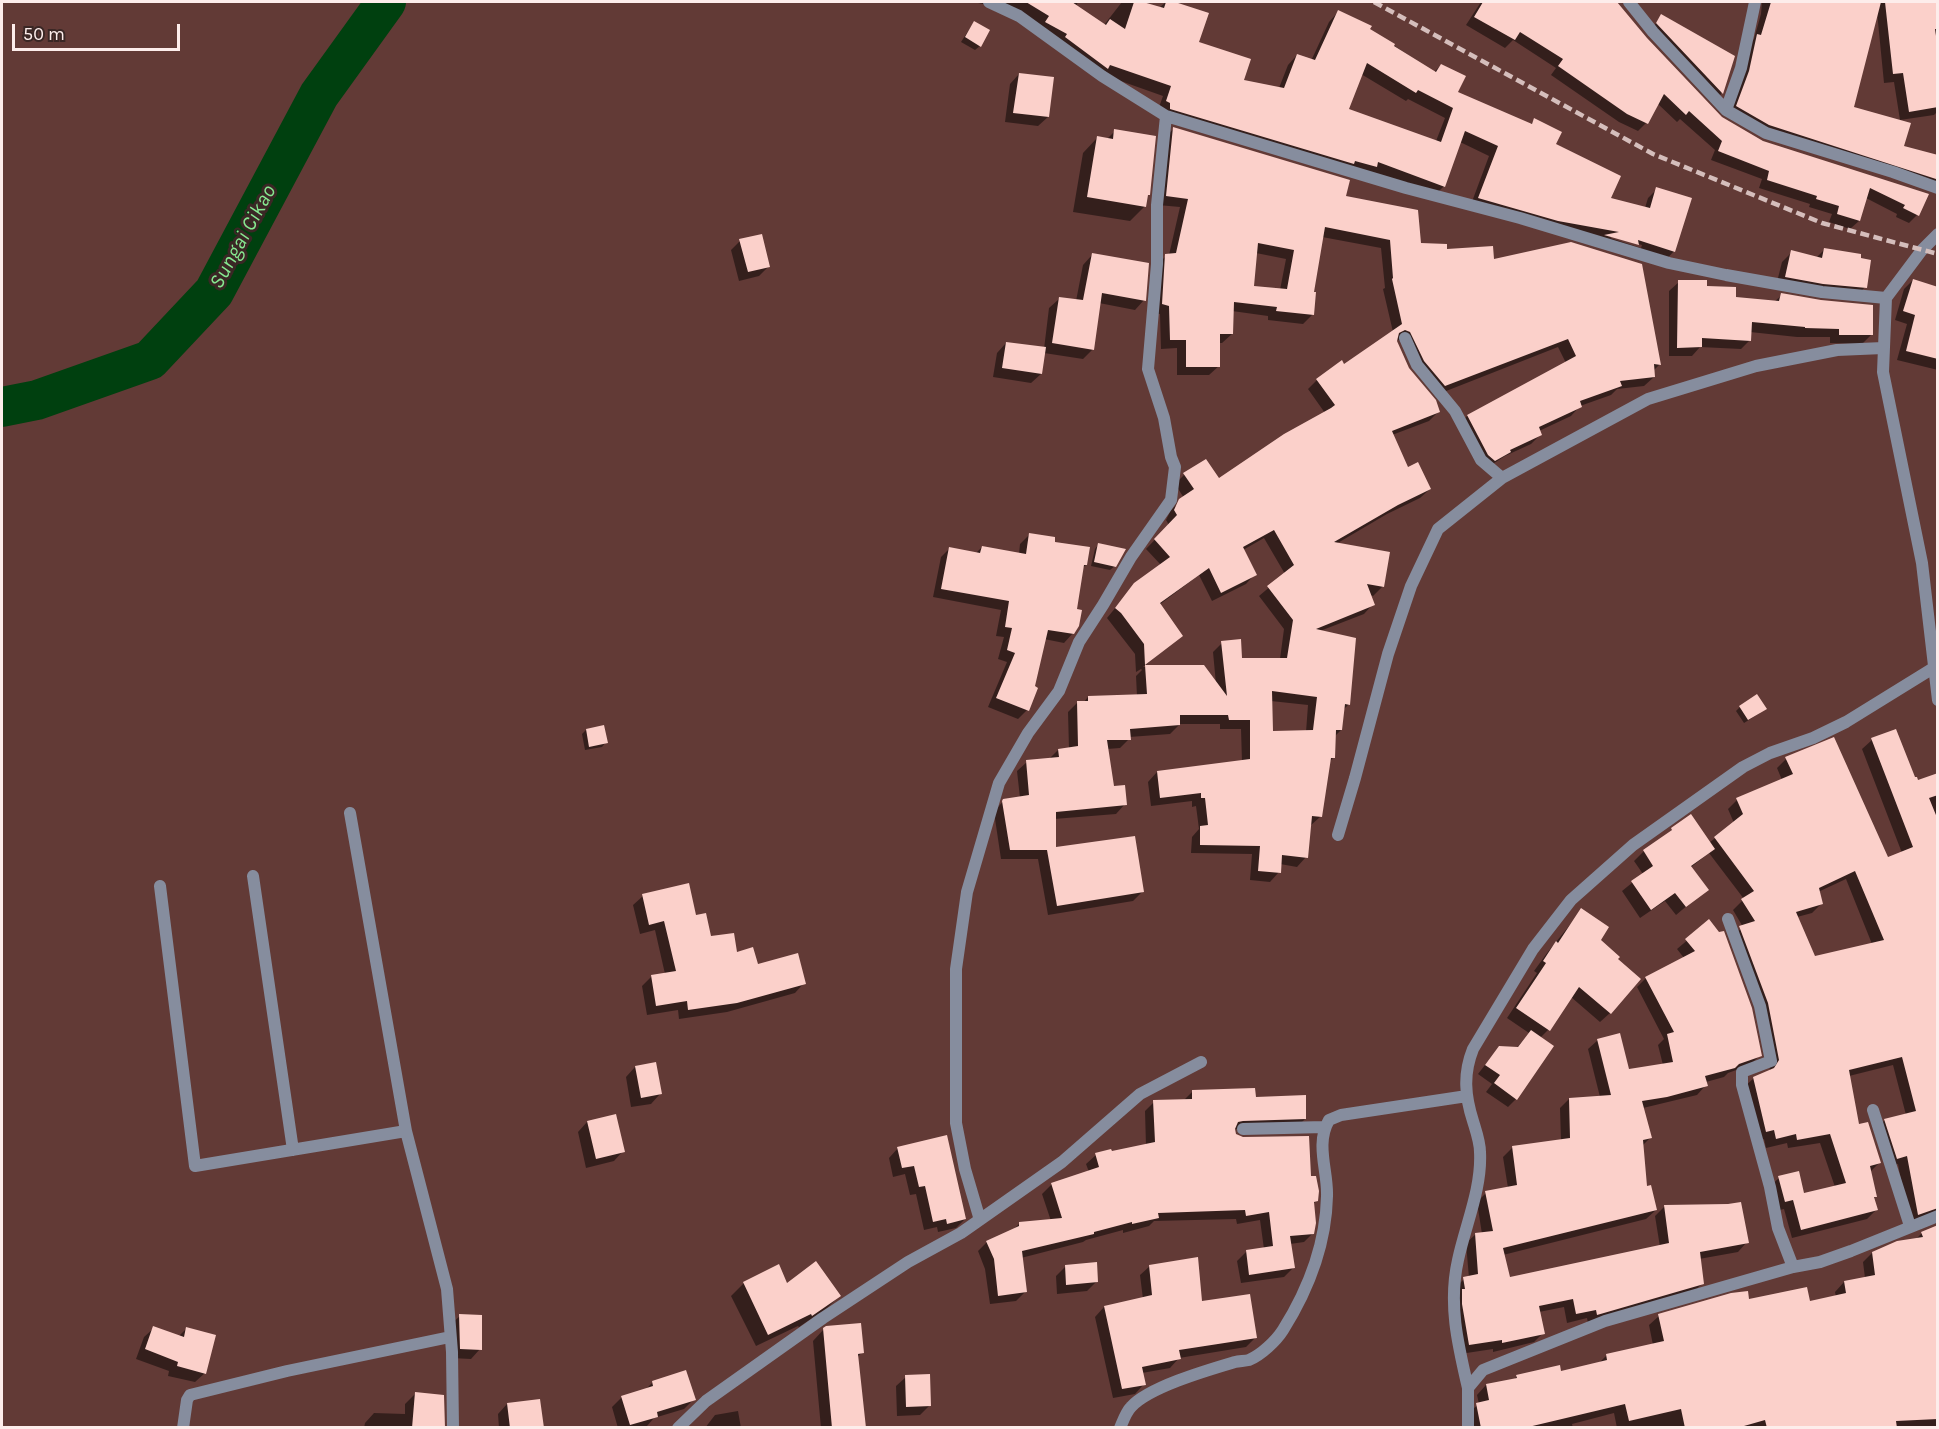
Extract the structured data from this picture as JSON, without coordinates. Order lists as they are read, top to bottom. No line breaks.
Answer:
{"water":["Sungai Cikao"],"scale_bar":"50 m"}
